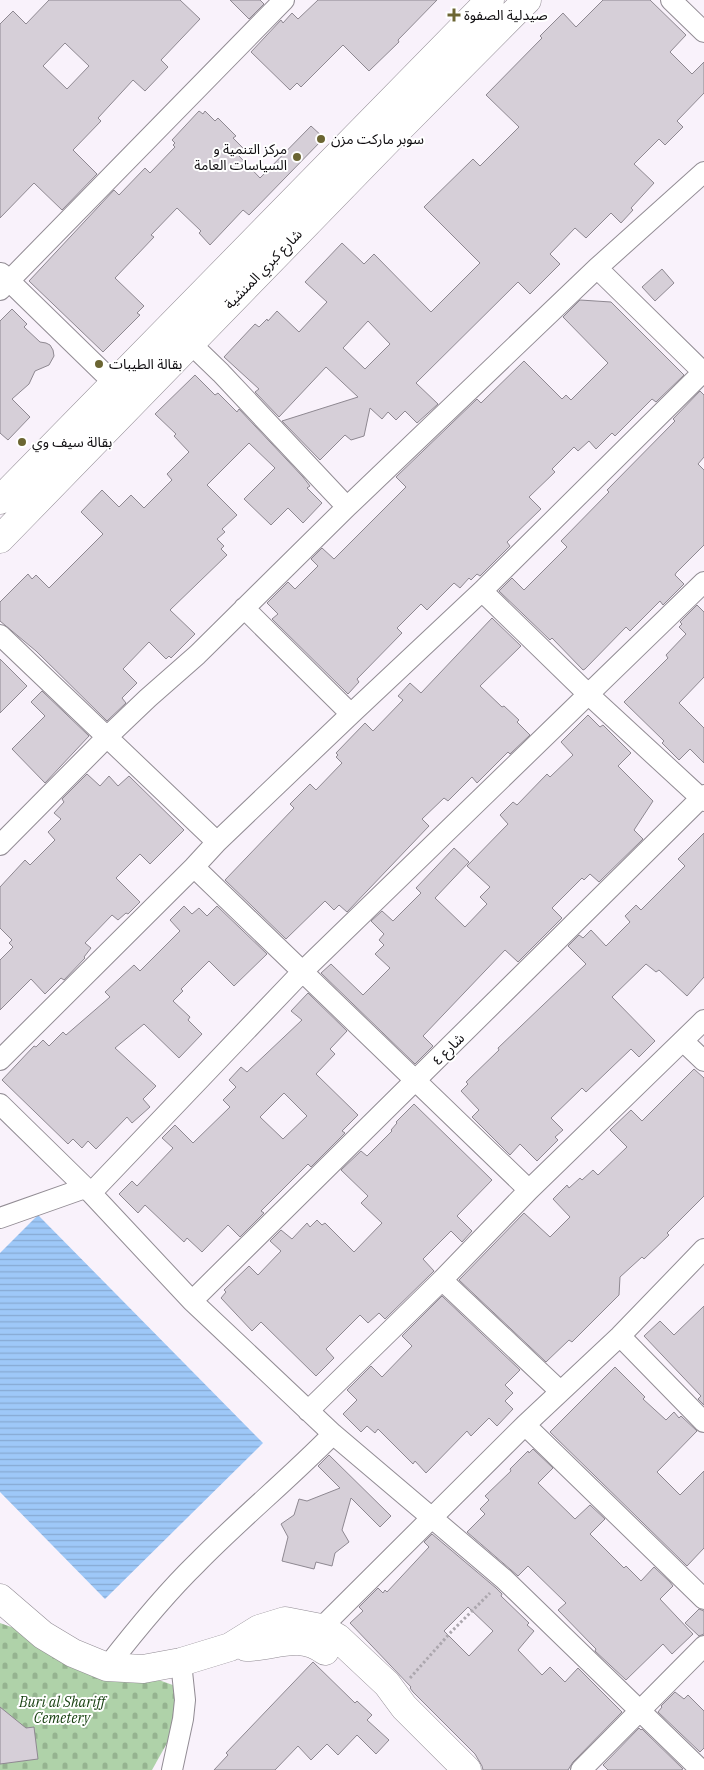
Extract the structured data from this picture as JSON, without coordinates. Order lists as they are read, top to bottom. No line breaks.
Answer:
{"streets":{"main road":["شارع كبري المنشية"],"street":["شارع ٤"]},"parks":["Buri al Shariff Cemetery"],"places":{"health":["صيدلية الصفوة"],"other":["سوبر ماركت مزن","مركز التنمية و السياسات العامة","بقالة الطيبات","بقالة سيف وي"]}}
